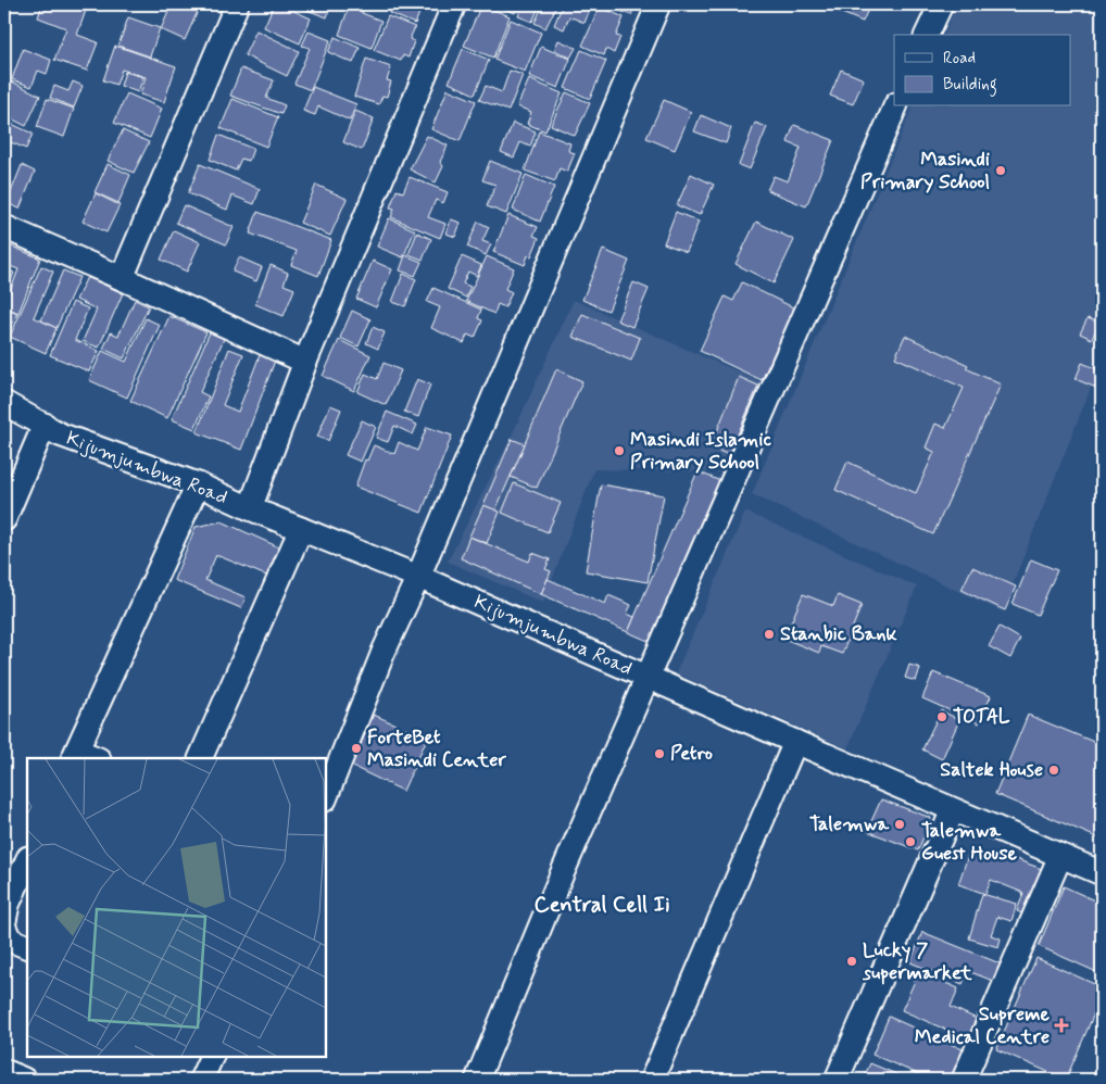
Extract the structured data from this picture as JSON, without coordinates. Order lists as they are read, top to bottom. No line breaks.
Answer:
{"streets":{"street":["Kijumjumbwa Road"]},"districts":["Central Cell Ii"],"places":{"other":["Masindi Primary School","Masindi Islamic Primary School","Stanbic Bank","TOTAL","ForteBet Masindi Center","Petro","Saltek House","Talemwa","Talemwa Guest House","Lucky 7 supermarket"],"health":["Supreme Medical Centre"]},"legend":["Road","Building"]}
